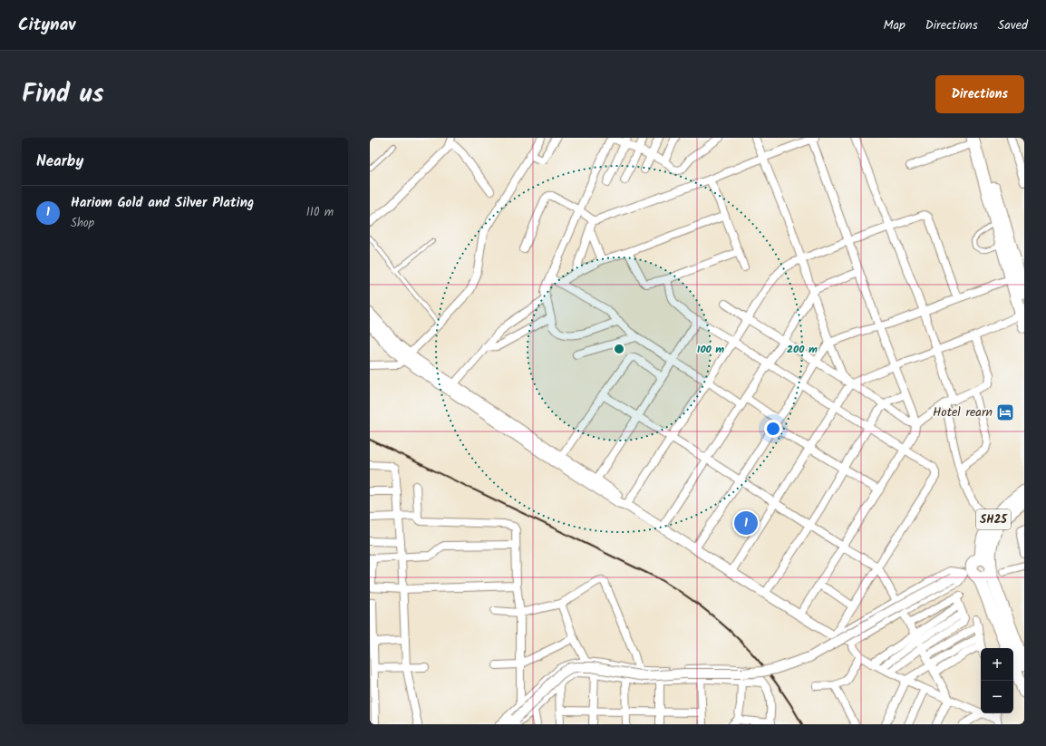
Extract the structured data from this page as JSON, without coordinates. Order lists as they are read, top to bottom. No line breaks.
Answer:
{"streets":{"main road":["SH25"]},"places":{"hotel":["Hotel rearn"]},"page":{"header":"Citynav","nav":["Map","Directions","Saved"],"title":"Find us","buttons":"Directions","heading":"Nearby","list":[{"mark":"1","name":"Hariom Gold and Silver Plating","note":"Shop","value":"110 m"}],"pins":"1","map_buttons":["+","−"]},"rings":["100 m","200 m"]}
